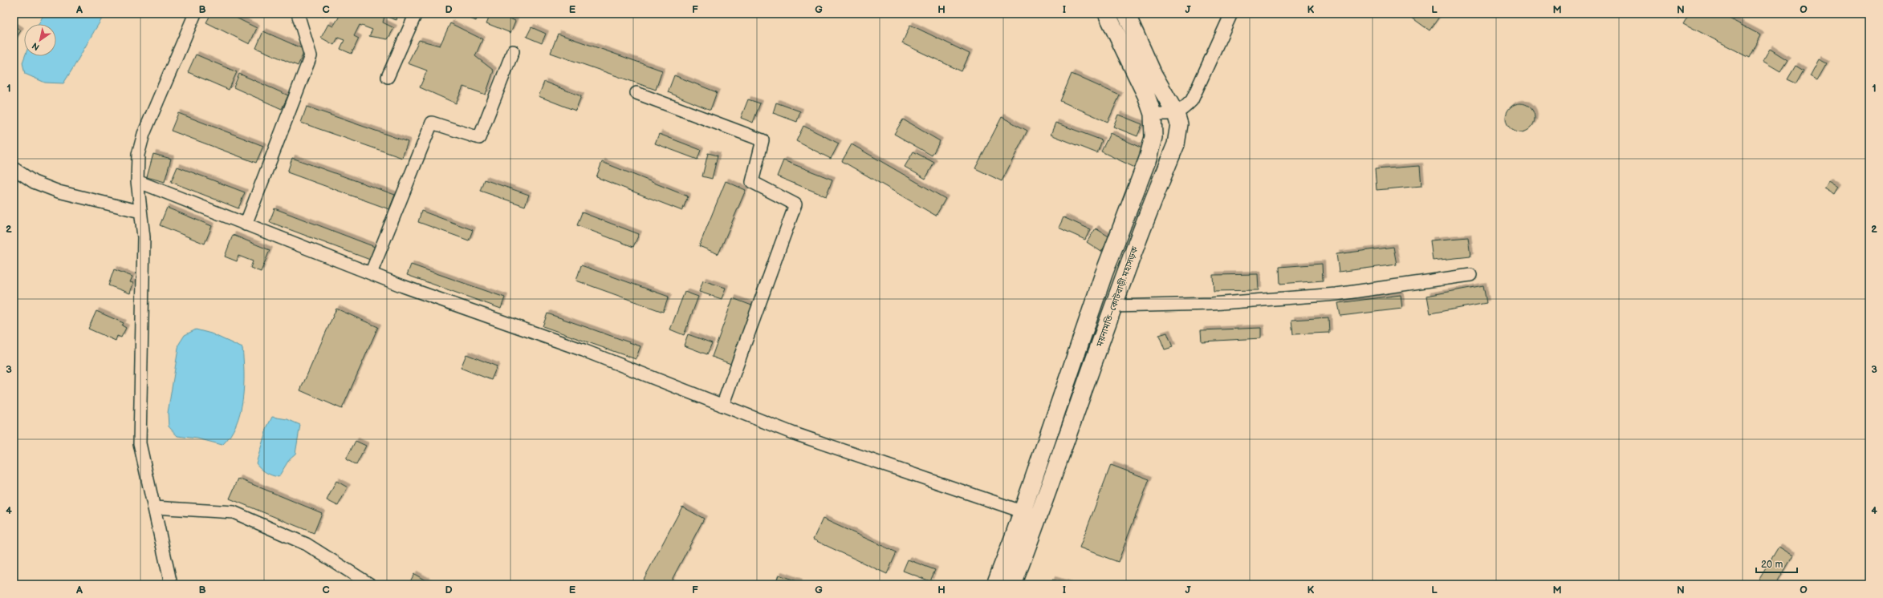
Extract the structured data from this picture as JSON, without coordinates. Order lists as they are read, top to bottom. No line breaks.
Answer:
{"streets":{"main road":["ময়নামতি–কোটবাড়ী মহাসড়ক"]},"scale_bar":"20 m","north":"bottom left","grid":{"columns":["A","B","C","D","E","F","G","H","I","J","K","L","M","N","O"],"rows":["1","2","3","4"]}}
